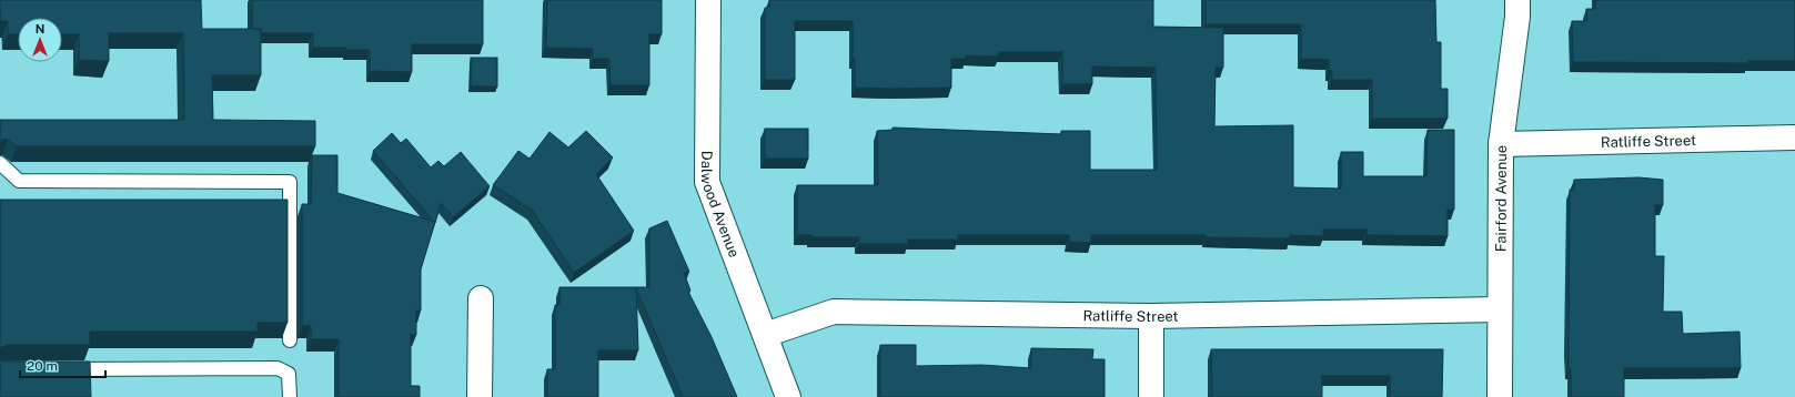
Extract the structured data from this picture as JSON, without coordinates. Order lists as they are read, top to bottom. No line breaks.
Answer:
{"streets":{"street":["Ratliffe Street","Fairford Avenue","Dalwood Avenue"]},"crossings":[["Ratliffe Street","Fairford Avenue"],["Ratliffe Street","Dalwood Avenue"]],"scale_bar":"20 m","north":"top"}
